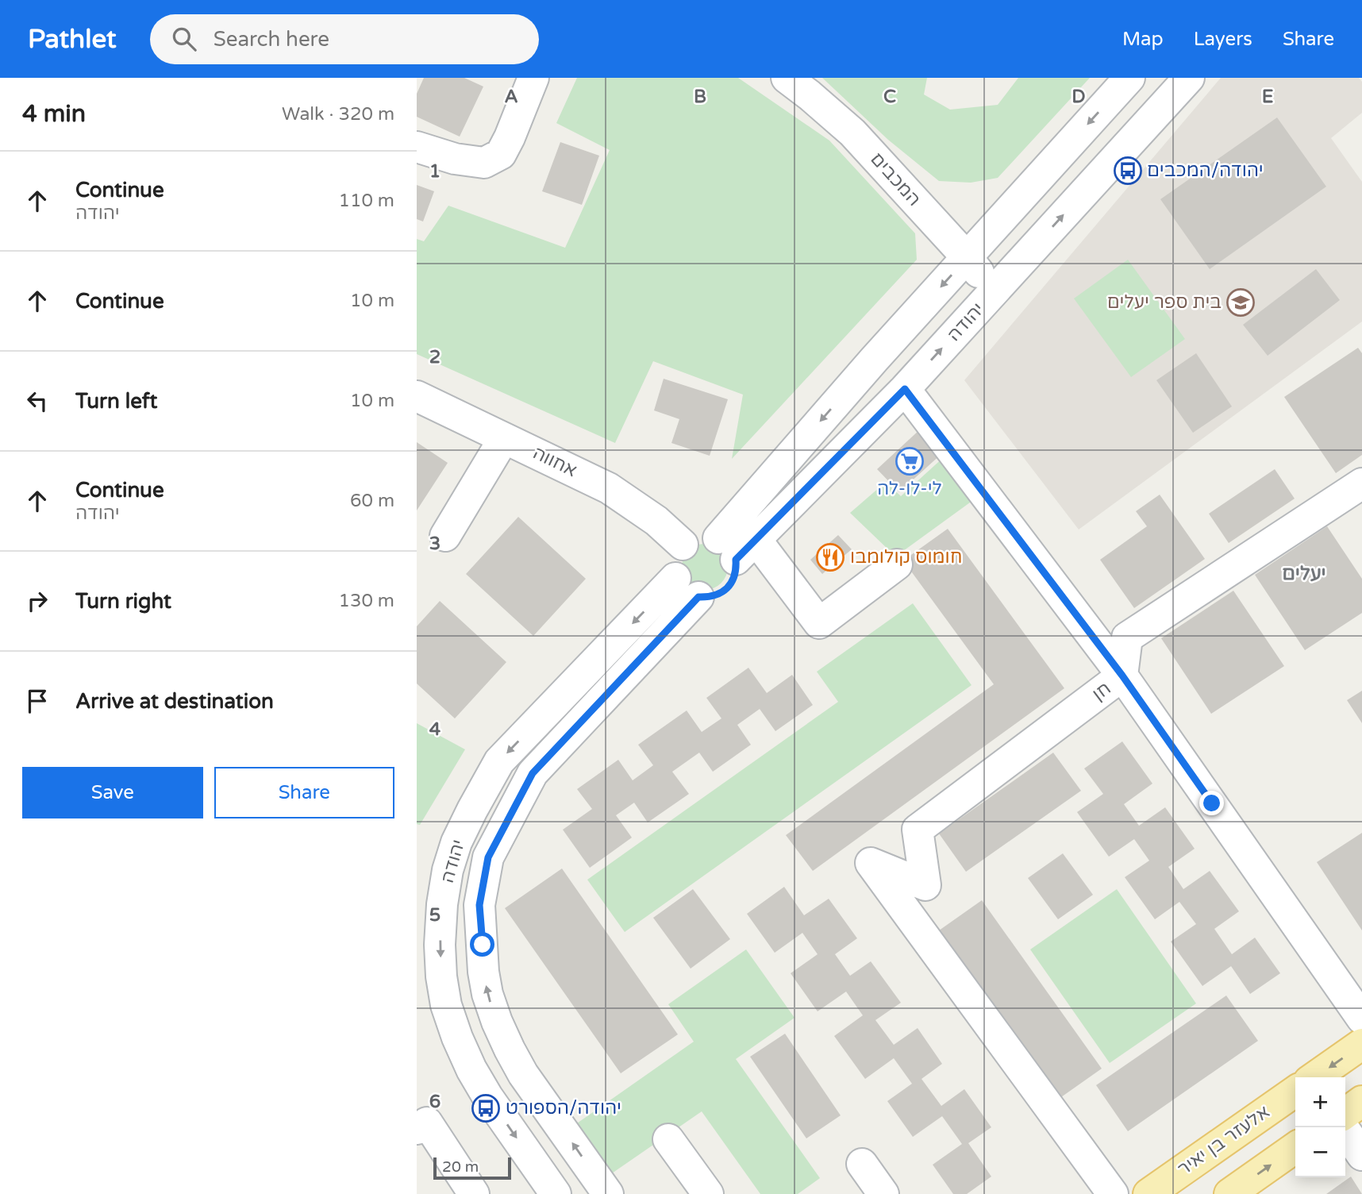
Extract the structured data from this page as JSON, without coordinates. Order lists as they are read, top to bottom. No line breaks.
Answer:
{"streets":{"main road":["אלעזר בן יאיר"],"street":["המכבים","יהודה","אחווה","חן"]},"crossings":[["המכבים","יהודה"],["יהודה","אחווה"]],"districts":["יעלים"],"places":{"bus stop":["יהודה/המכבים","יהודה/הספורט"],"school or university":["בית ספר יעלים"],"supermarket":["לי-לו-לה"],"restaurant":["חומוס קולומבו"]},"scale_bar":"20 m","page":{"header":"Pathlet","search":"Search here","nav":["Map","Layers","Share"],"heading":["4 min","Walk · 320 m"],"list":[["Continue","יהודה","110 m"],["Continue","10 m"],["Turn left","10 m"],["Continue","יהודה","60 m"],["Turn right","130 m"],"Arrive at destination"],"buttons":["Save","Share"],"map_buttons":["+","−"],"scale":"20 m"},"grid":{"columns":["A","B","C","D","E"],"rows":["1","2","3","4","5","6"]}}
